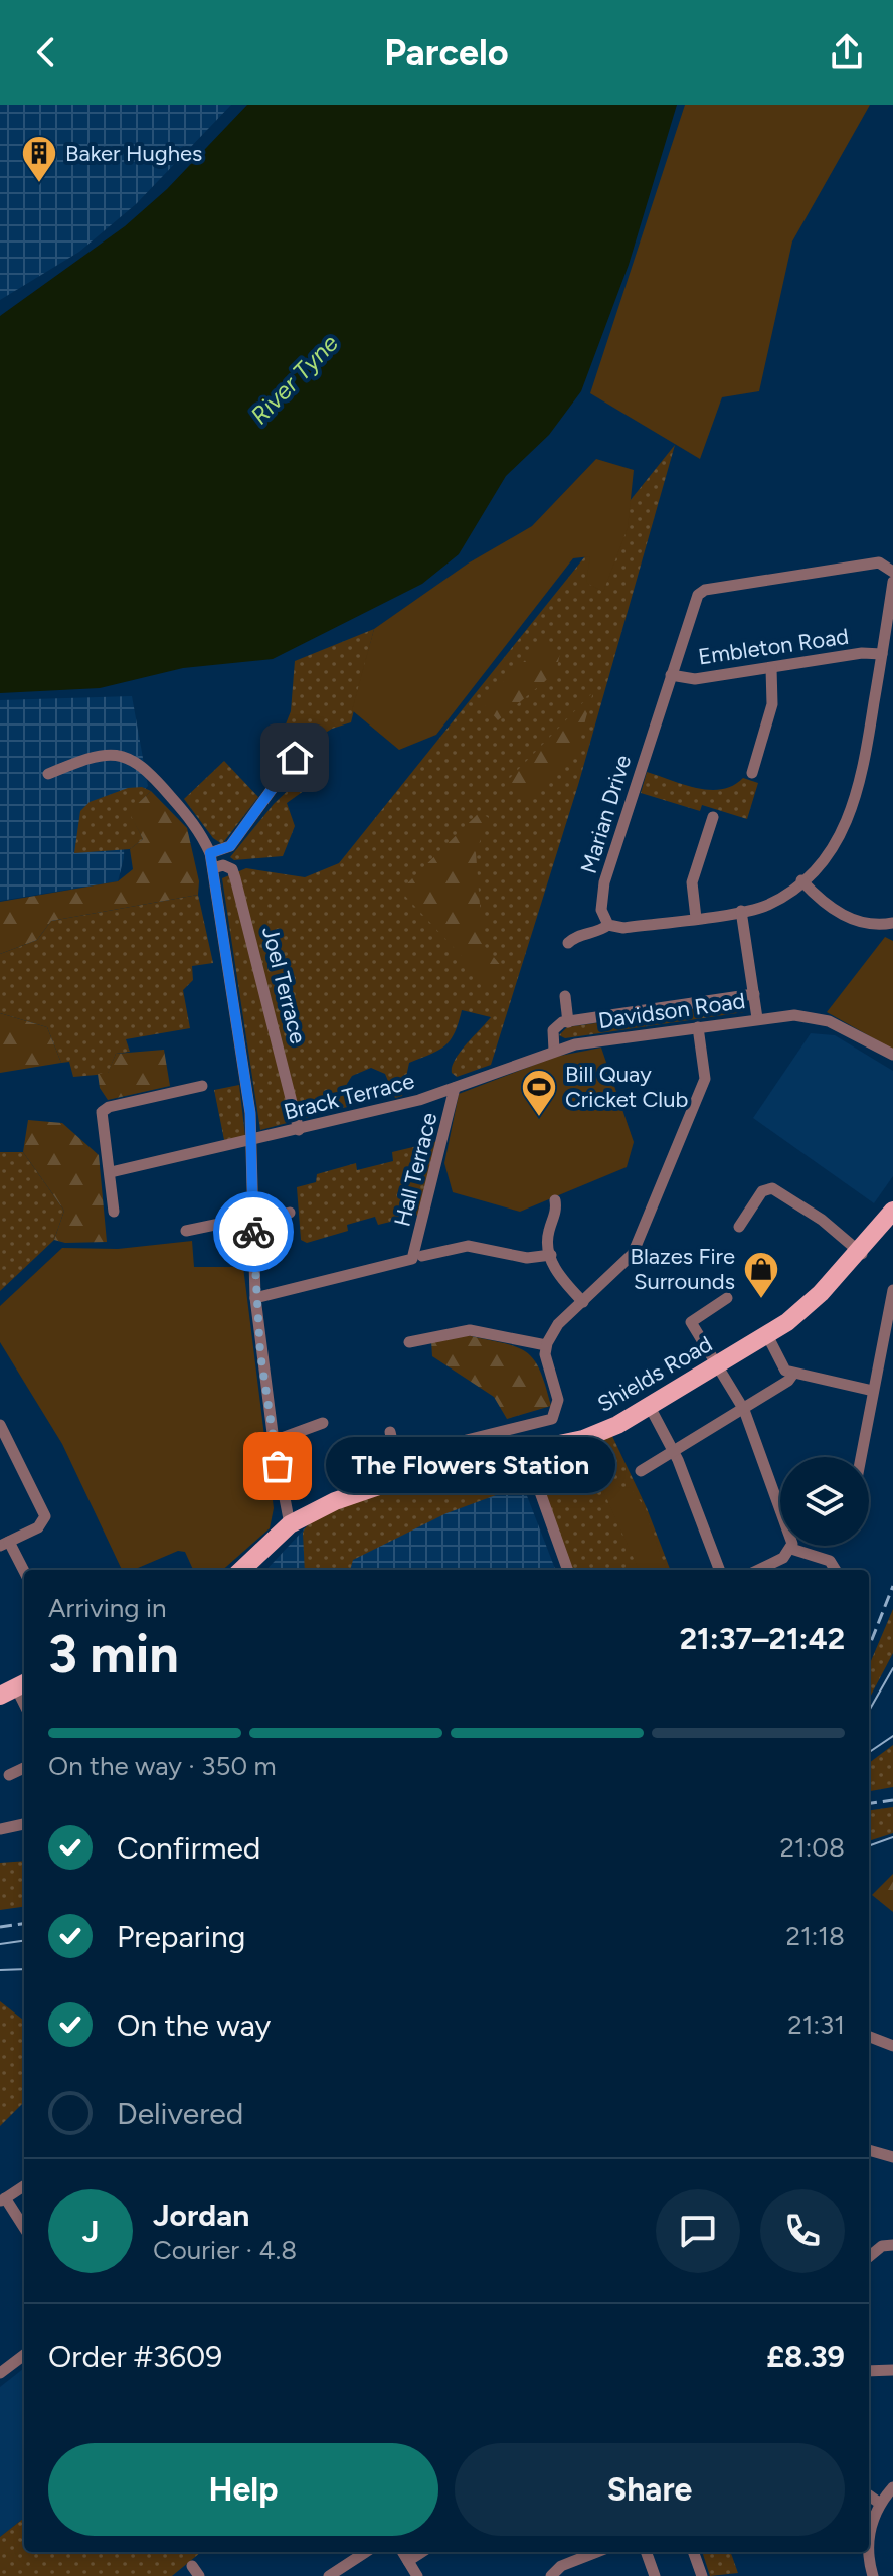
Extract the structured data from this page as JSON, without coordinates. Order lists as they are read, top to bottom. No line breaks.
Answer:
{"streets":{"main road":["Shields Road"],"street":["Embleton Road","Marian Drive","Joel Terrace","Davidson Road","Brack Terrace","Hall Terrace"]},"crossings":[["Embleton Road","Marian Drive"],["Joel Terrace","Brack Terrace"],["Davidson Road","Brack Terrace"],["Davidson Road","Hall Terrace"],["Brack Terrace","Hall Terrace"]],"water":["River Tyne"],"places":{"building":["Baker Hughes"],"sports":["Bill Quay Cricket Club"],"shop":["Blazes Fire Surrounds"],"other":["The Flowers Station"]},"page":{"header":"Parcelo","bubble":"The Flowers Station","heading":["3 min","Arriving in","21:37–21:42"],"panel":["Jordan","Courier · 4.8","Order #3609","£8.39"],"bar":"On the way · 350 m","list":[["Confirmed","21:08"],["Preparing","21:18"],["On the way","21:31"],"Delivered"],"round":"J","buttons":["Help","Share"]}}
